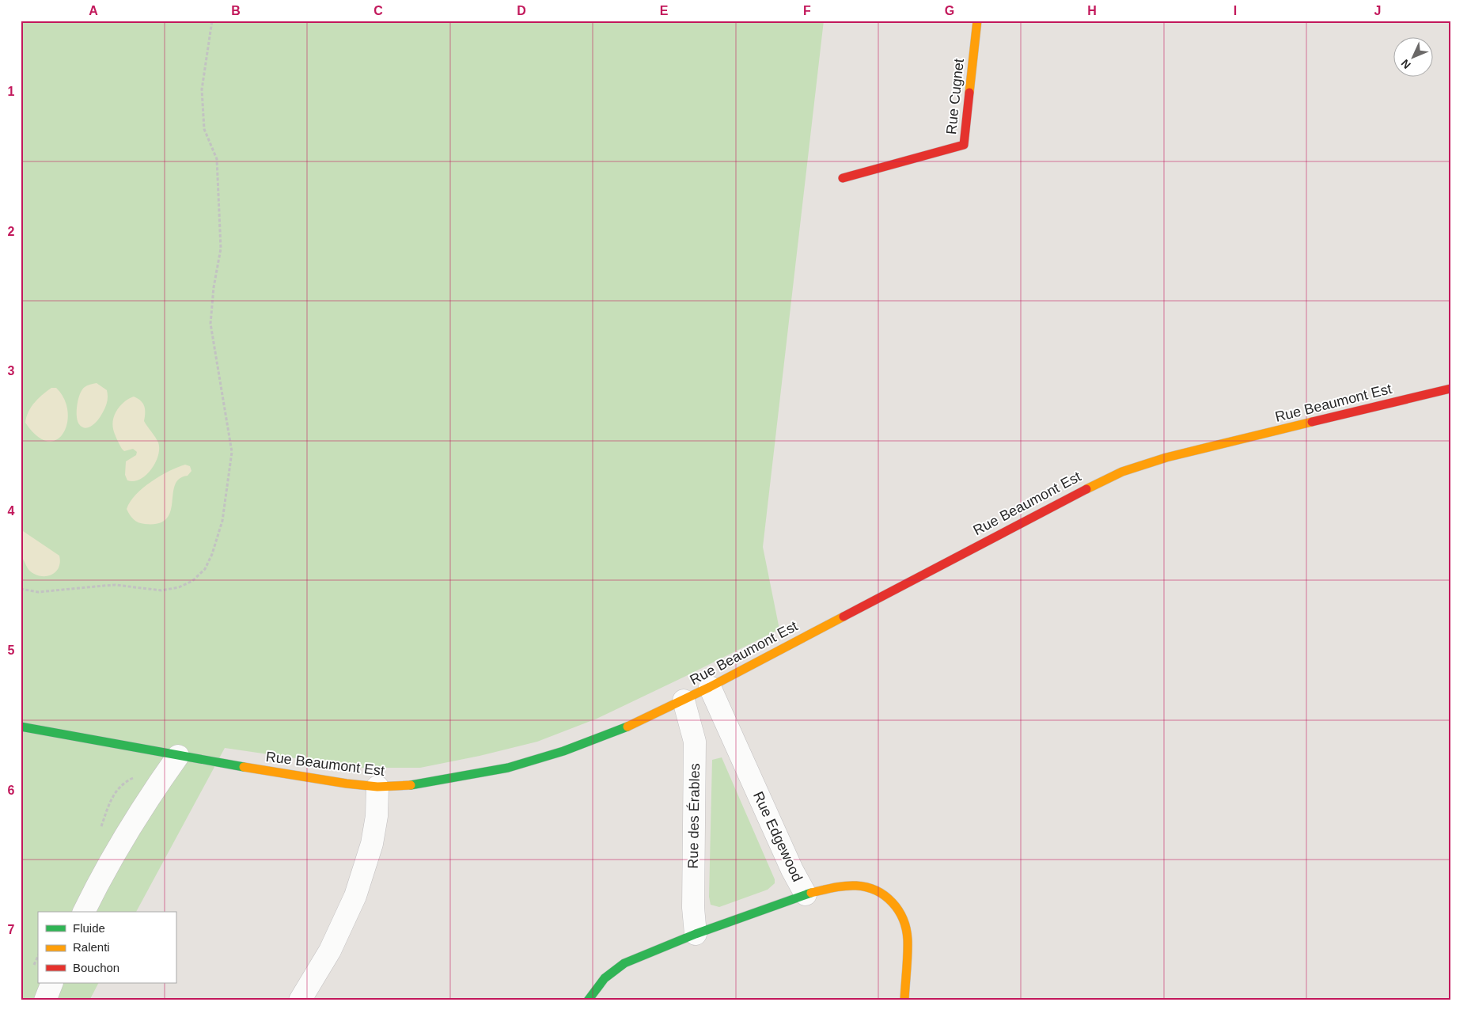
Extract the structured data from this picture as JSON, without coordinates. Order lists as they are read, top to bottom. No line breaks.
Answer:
{"streets":{"street":["Rue Cugnet","Rue Beaumont Est","Rue des Érables","Rue Edgewood"]},"crossings":[["Rue Beaumont Est","Rue des Érables"],["Rue Beaumont Est","Rue Edgewood"]],"legend":["Fluide","Ralenti","Bouchon"],"north":"bottom left","grid":{"columns":["A","B","C","D","E","F","G","H","I","J"],"rows":["1","2","3","4","5","6","7"]}}
